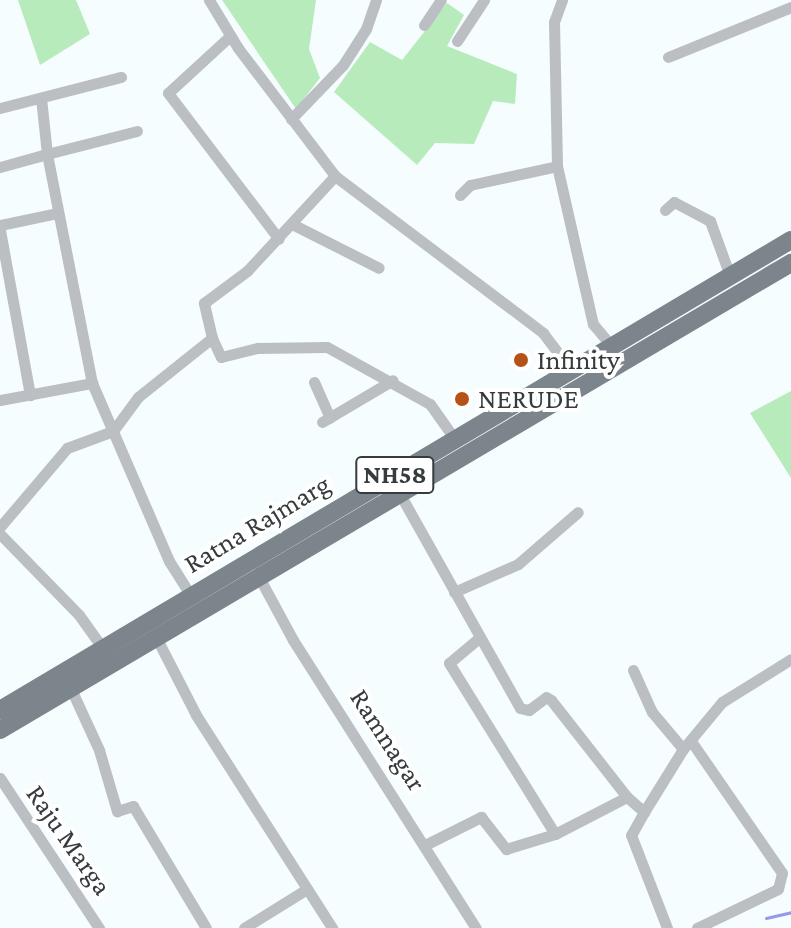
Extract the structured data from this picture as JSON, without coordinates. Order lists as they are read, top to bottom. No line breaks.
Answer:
{"streets":{"highway":["NH58","Ratna Rajmarg"],"street":["Ramnagar","Raju Marga"]},"crossings":[["Ratna Rajmarg","Ramnagar"]],"places":["Infinity","NERUDE"]}
